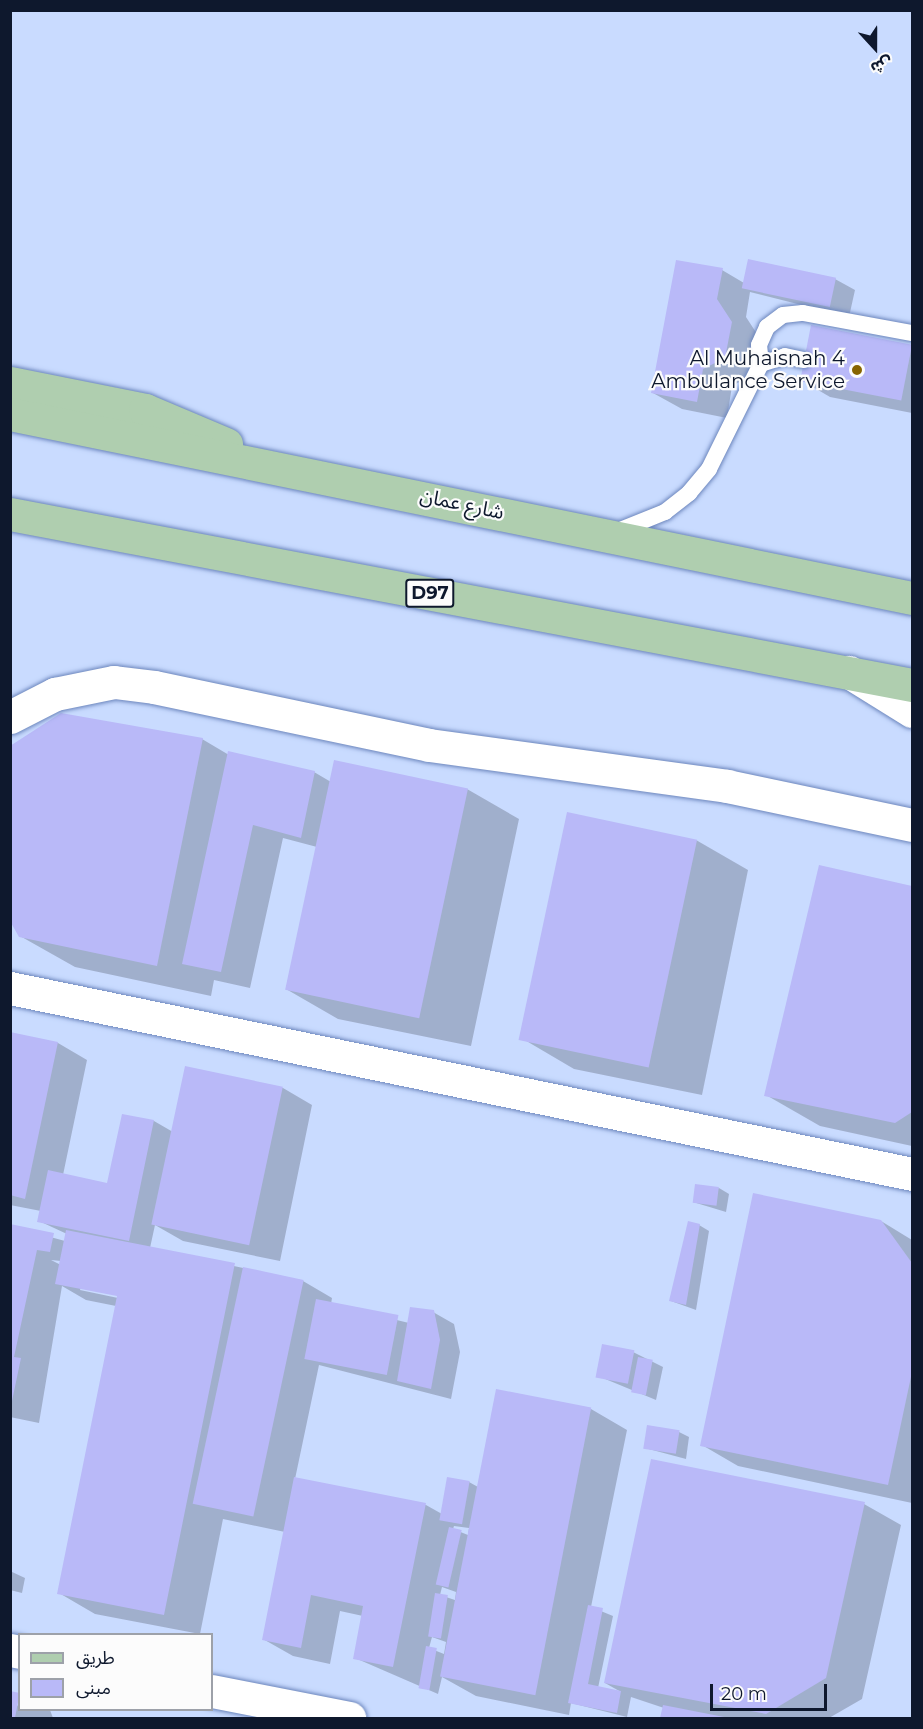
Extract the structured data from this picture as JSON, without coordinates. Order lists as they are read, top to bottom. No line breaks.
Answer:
{"streets":{"main road":["شارع عمان","D97"]},"places":["Al Muhaisnah 4 Ambulance Service"],"legend":["طريق","مبنى"],"scale_bar":"20 m","north":"bottom"}
